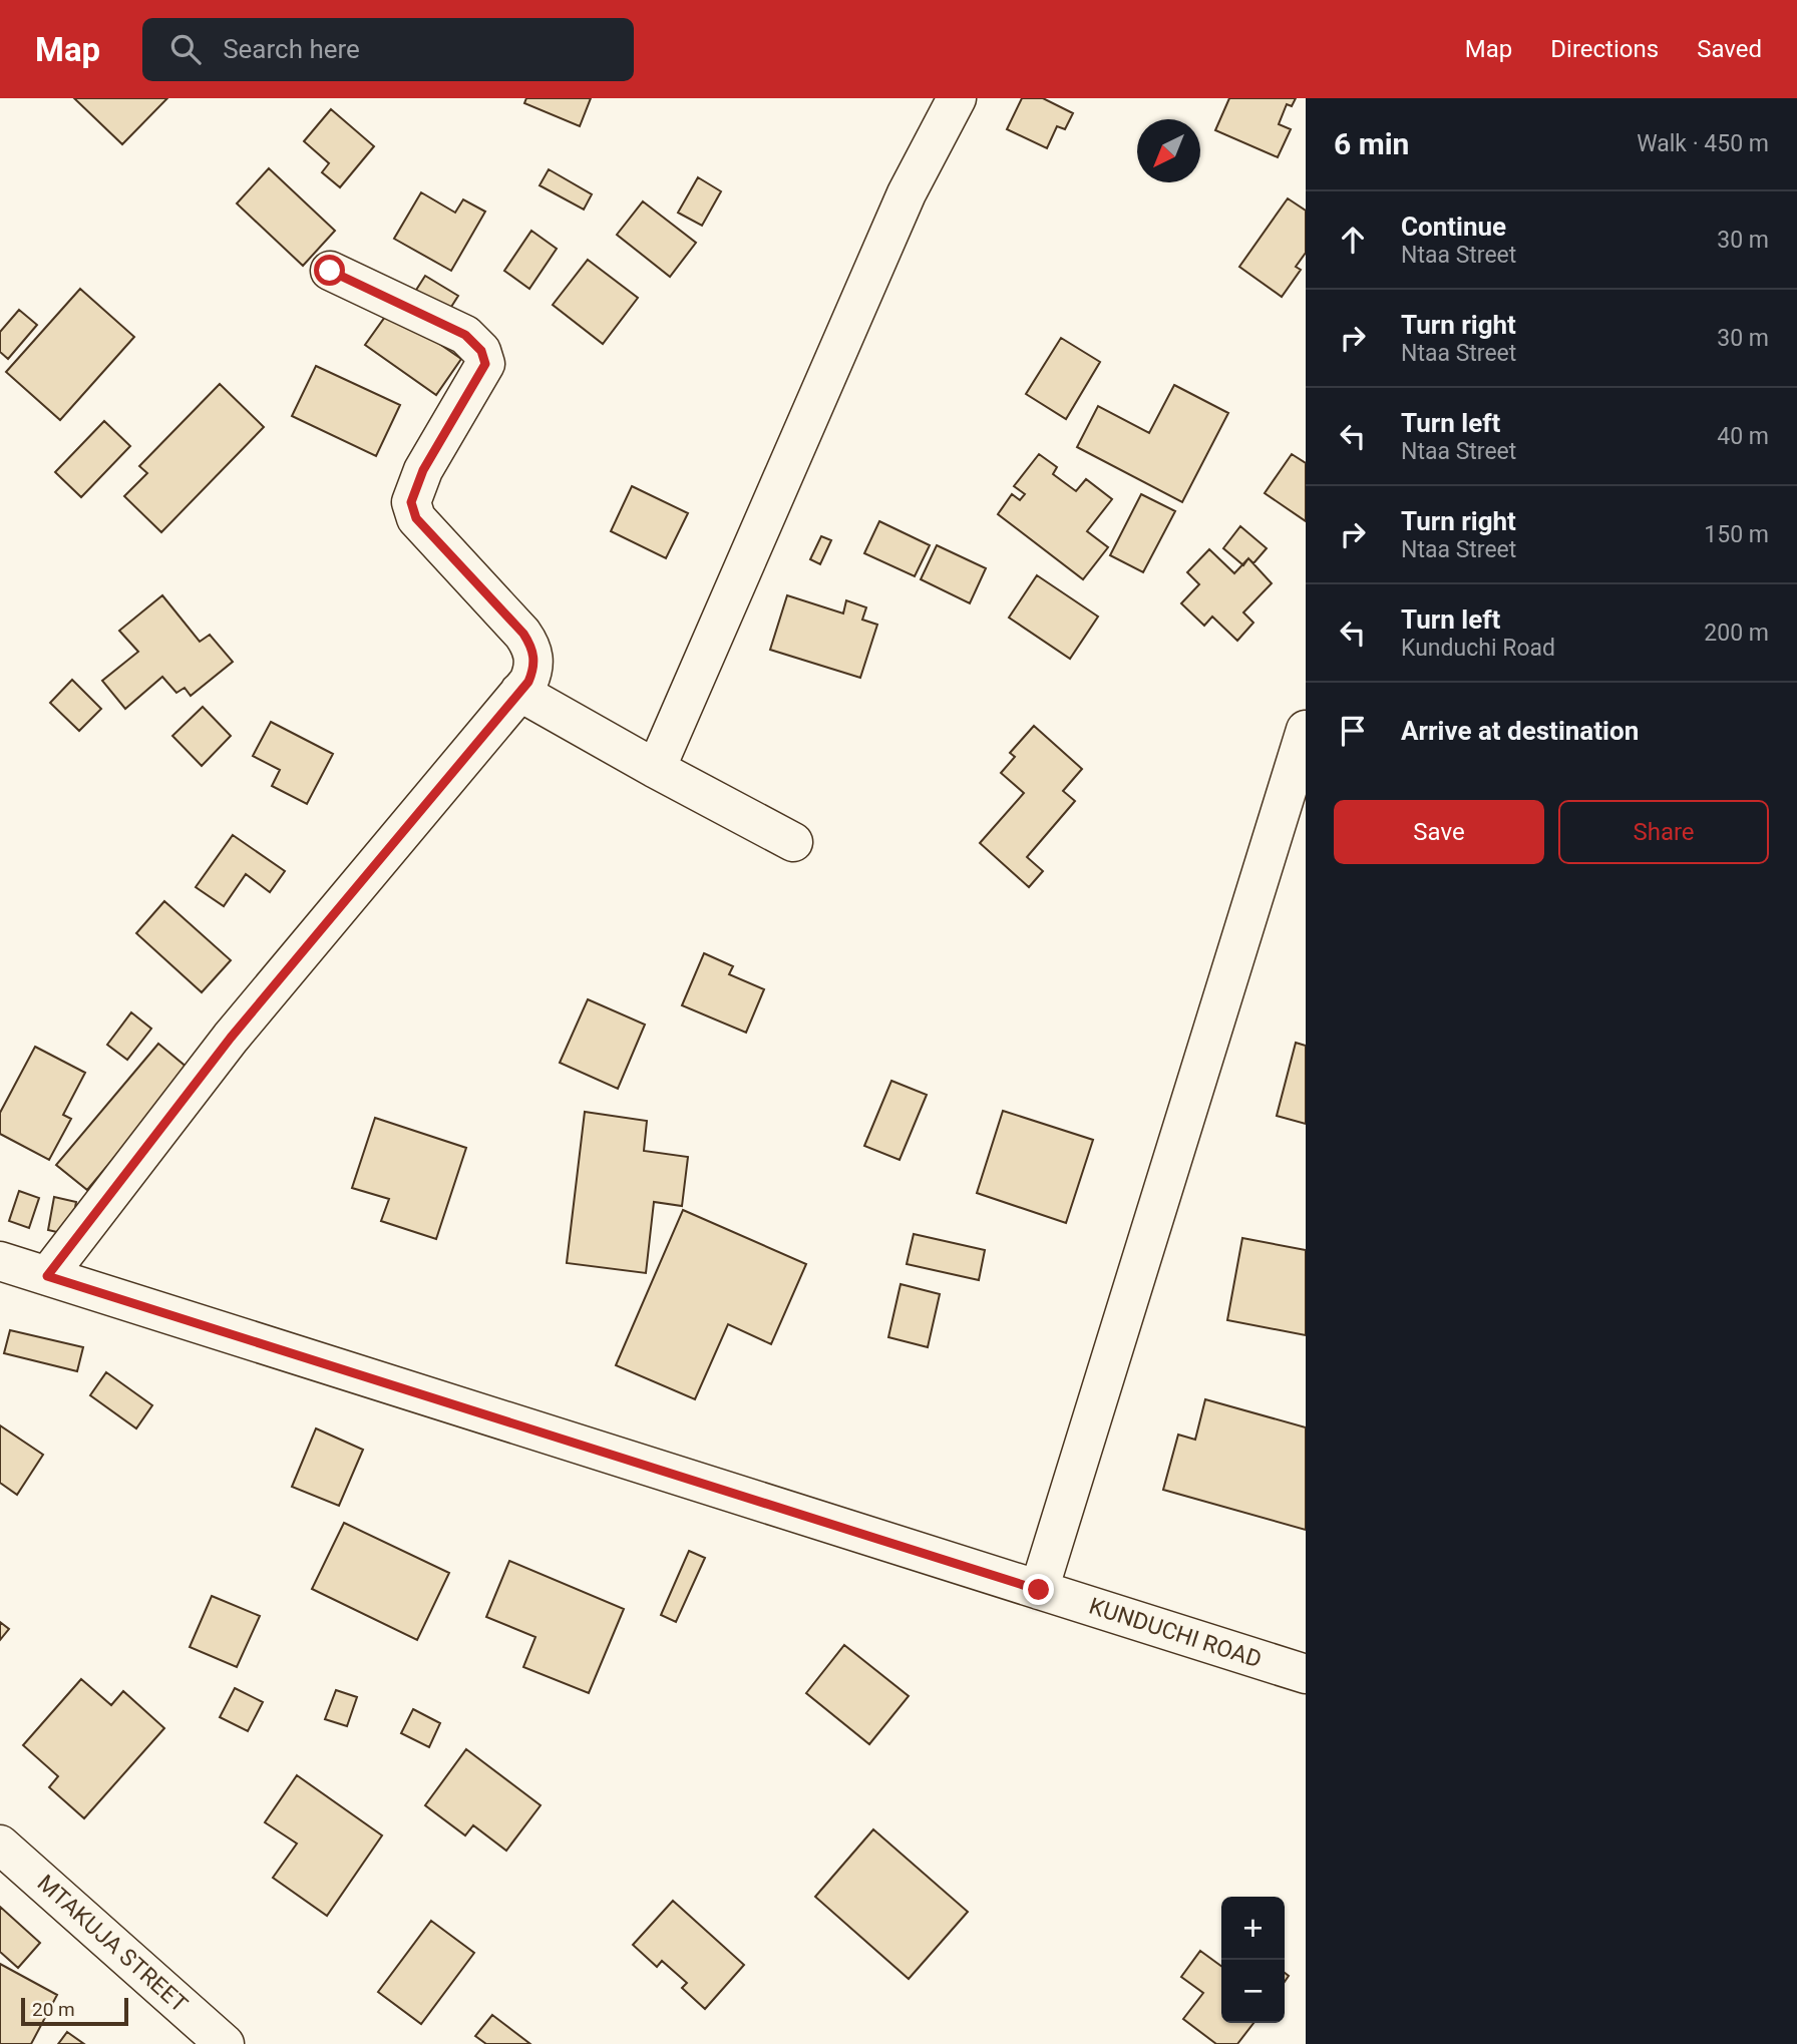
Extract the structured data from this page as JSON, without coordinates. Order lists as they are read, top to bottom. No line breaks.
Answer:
{"streets":{"street":["KUNDUCHI ROAD","MTAKUJA STREET"]},"scale_bar":"20 m","north":"bottom left","page":{"header":"Map","search":"Search here","nav":["Map","Directions","Saved"],"heading":["6 min","Walk · 450 m"],"list":[["Continue","Ntaa Street","30 m"],["Turn right","Ntaa Street","30 m"],["Turn left","Ntaa Street","40 m"],["Turn right","Ntaa Street","150 m"],["Turn left","Kunduchi Road","200 m"],"Arrive at destination"],"buttons":["Save","Share"],"map_buttons":["+","−"],"scale":"20 m"}}
